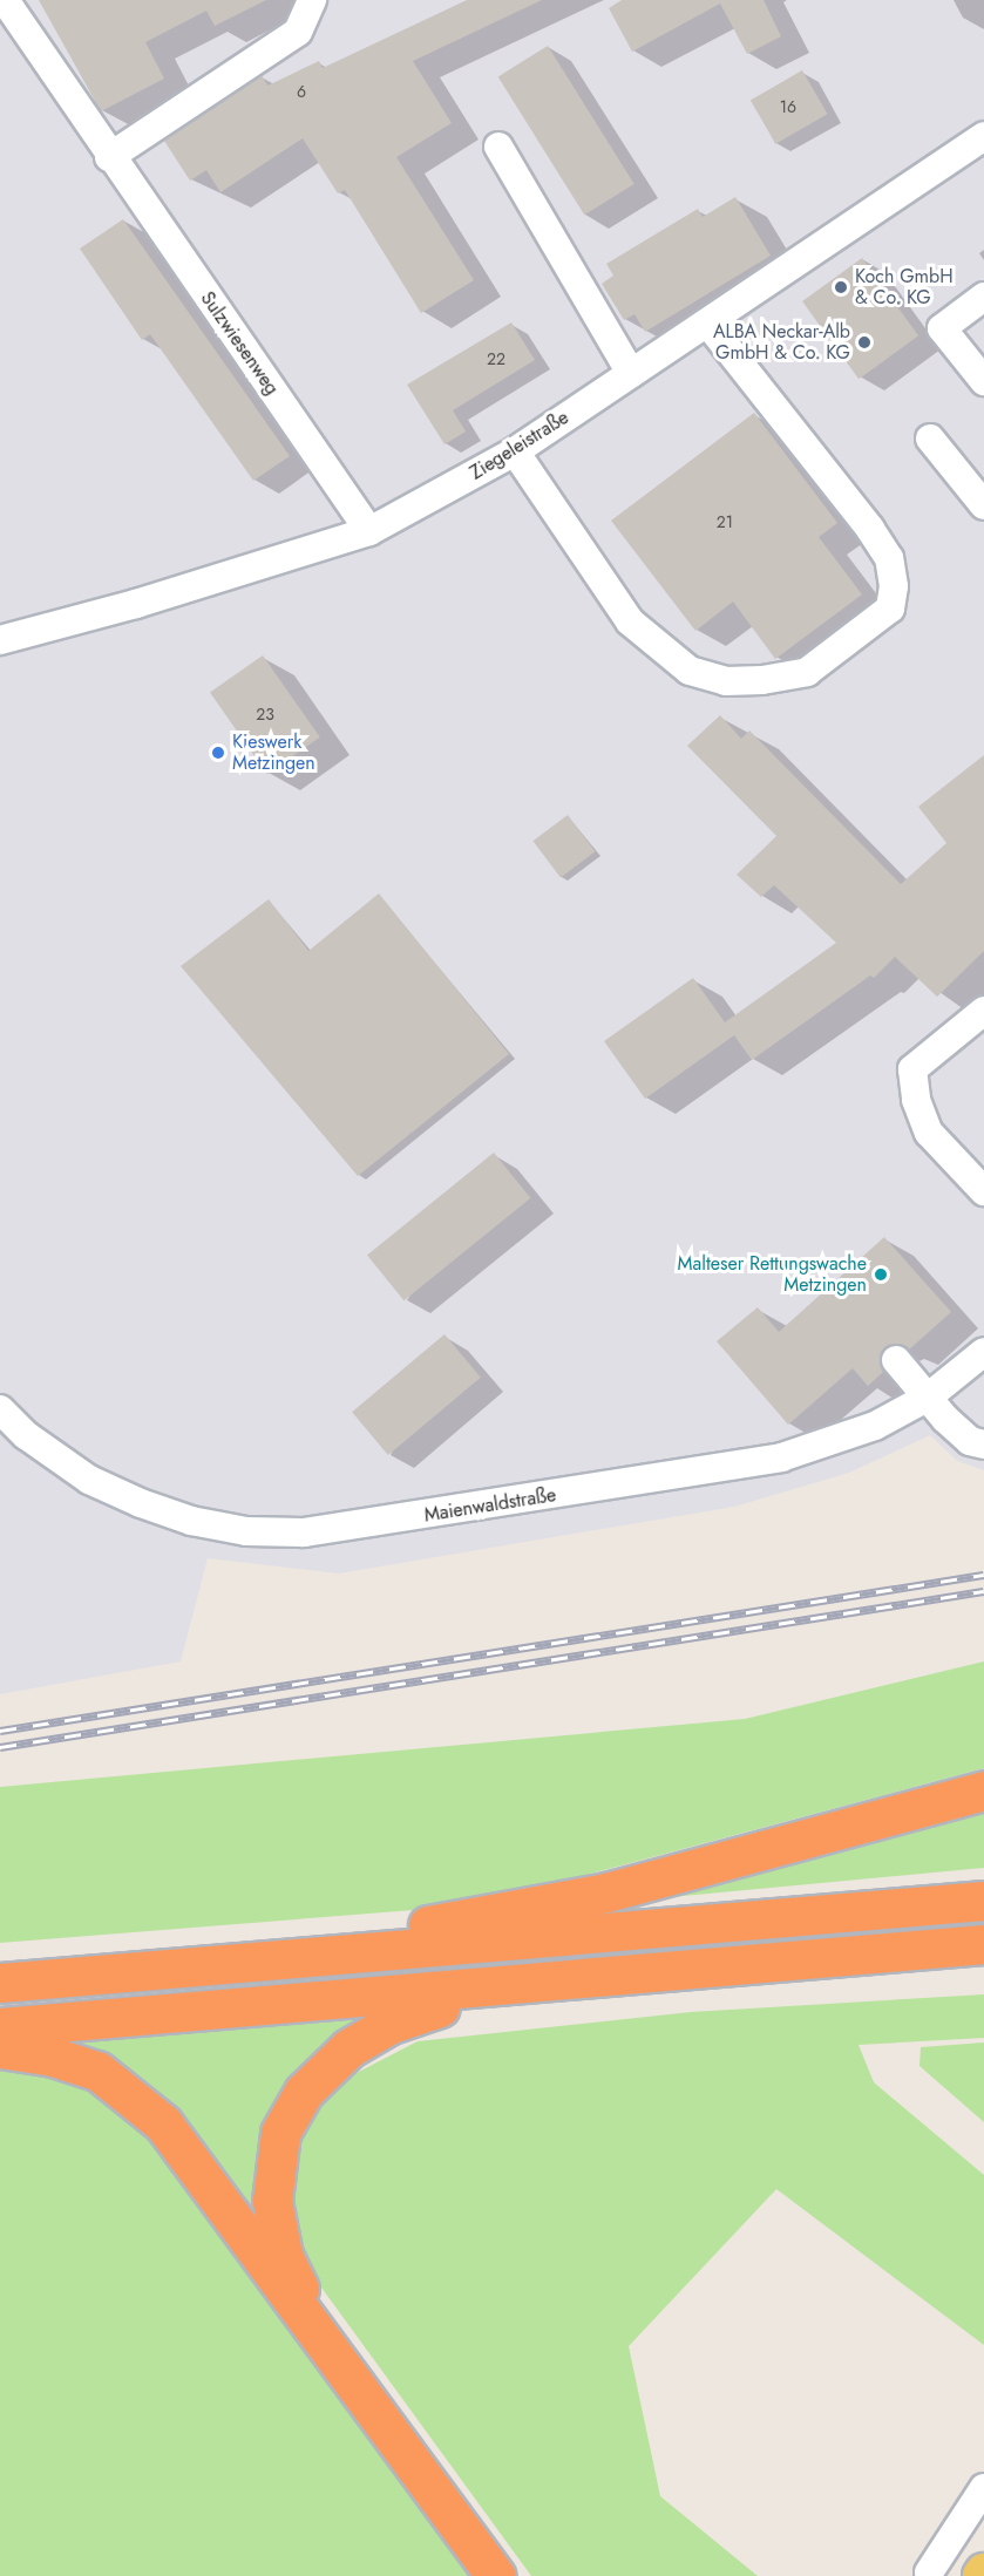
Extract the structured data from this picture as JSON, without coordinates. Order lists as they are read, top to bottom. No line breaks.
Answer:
{"streets":{"street":["Sulzwiesenweg","Ziegeleistraße","Maienwaldstraße"]},"crossings":[["Sulzwiesenweg","Ziegeleistraße"]],"places":["Koch GmbH & Co. KG","ALBA Neckar-Alb GmbH & Co. KG","Kieswerk Metzingen","Malteser Rettungswache Metzingen"],"house_numbers":["6","16","22","21","23"]}
